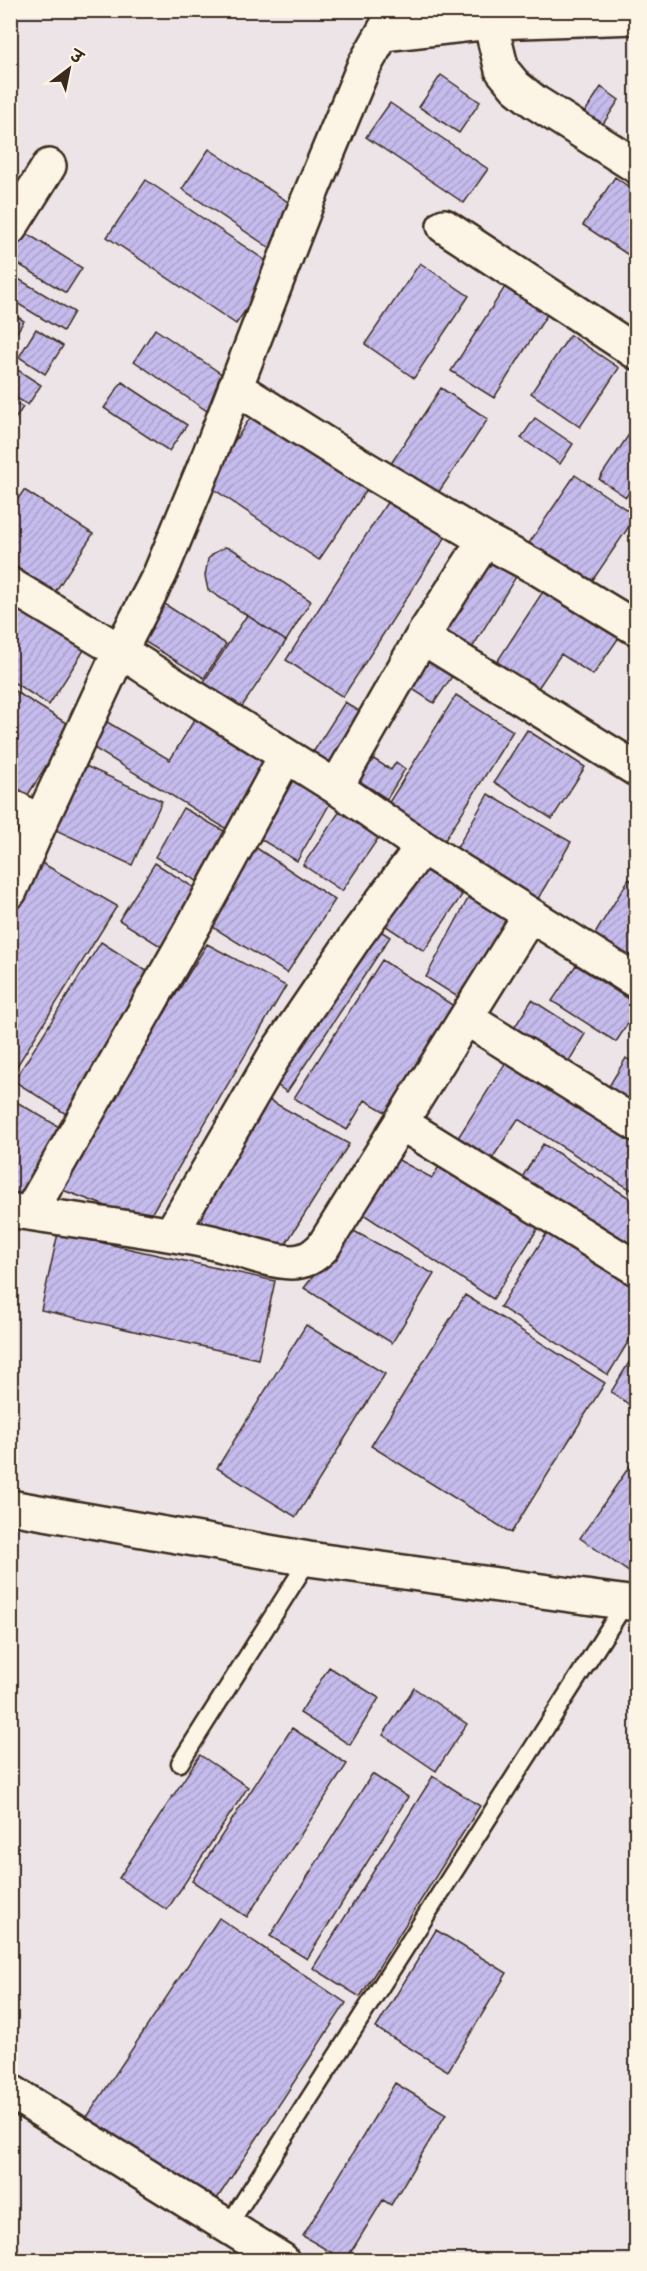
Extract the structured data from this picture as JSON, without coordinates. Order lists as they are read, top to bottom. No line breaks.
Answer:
{"north":"top right"}
